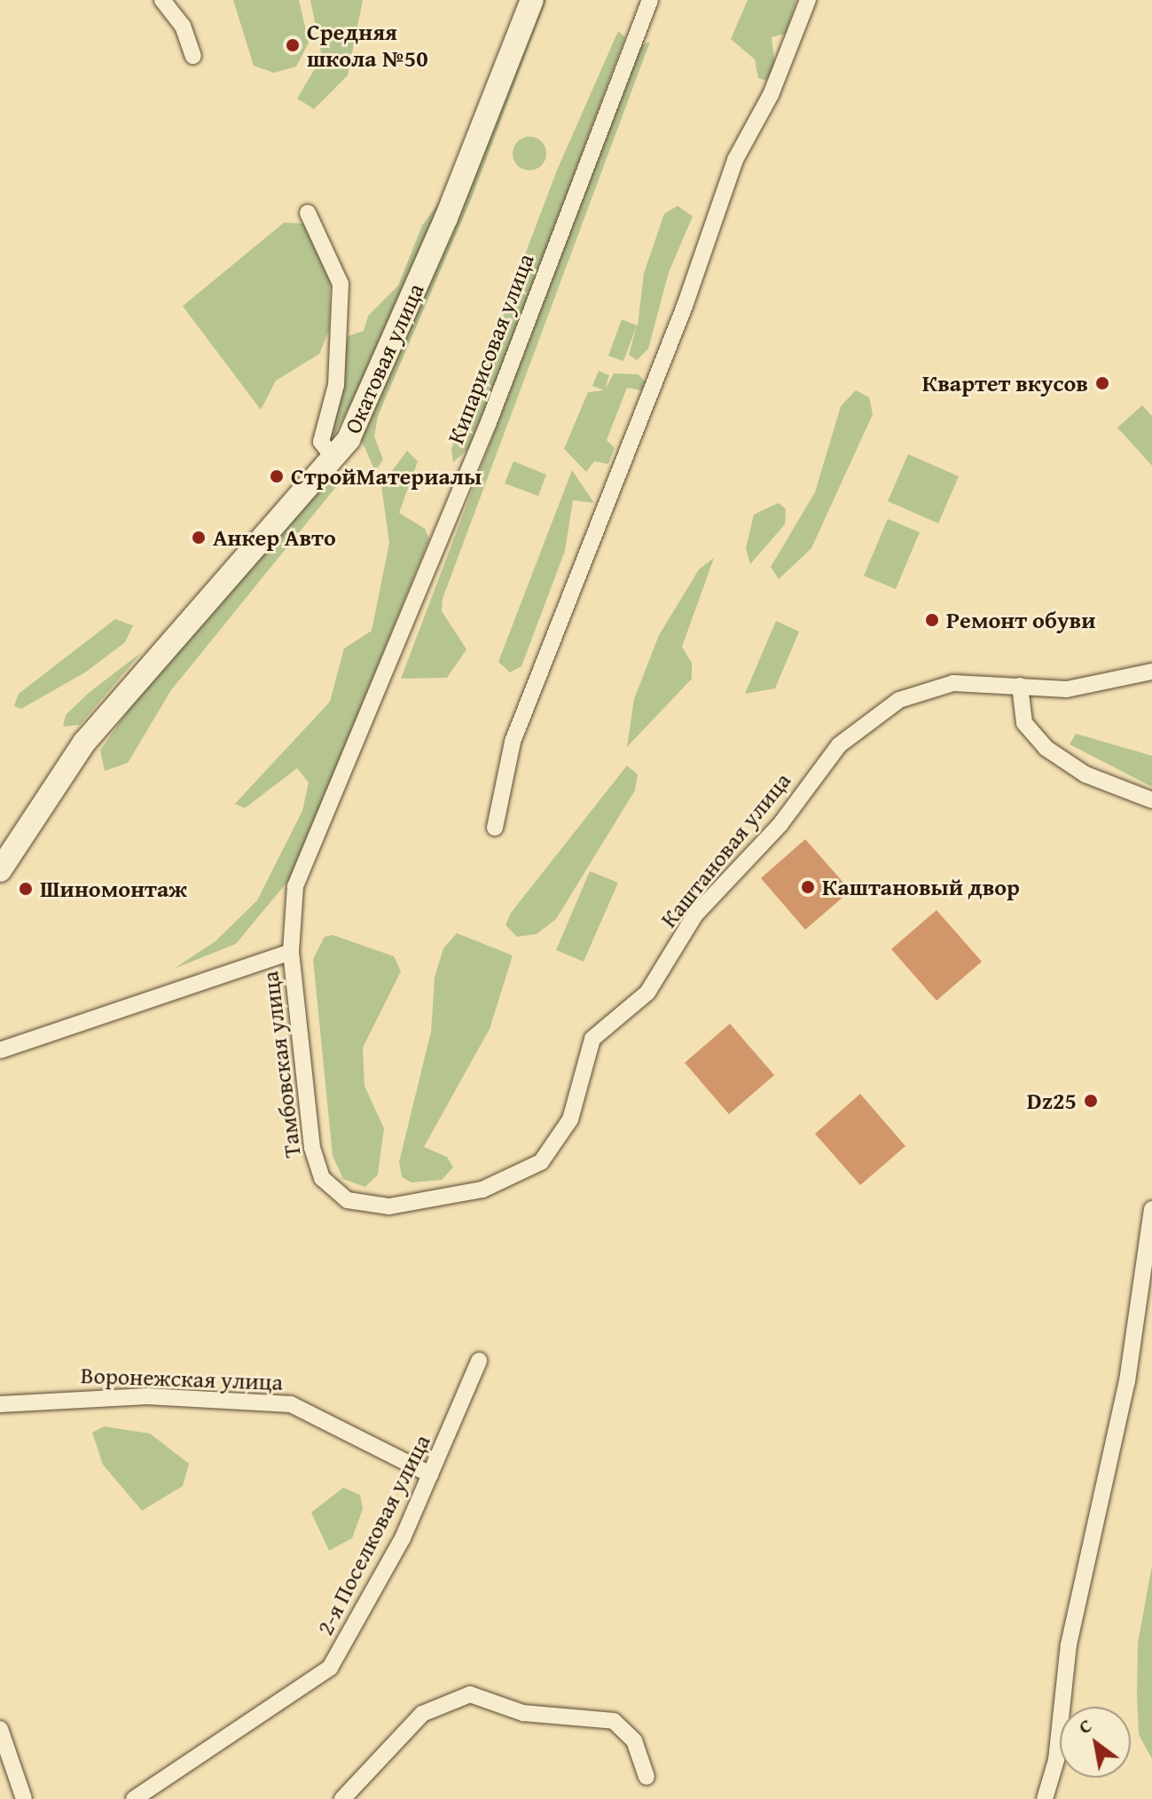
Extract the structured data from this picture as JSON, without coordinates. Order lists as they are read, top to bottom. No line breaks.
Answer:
{"streets":{"main road":["Окатовая улица"],"street":["Кипарисовая улица","Каштановая улица","Тамбовская улица","Воронежская улица","2-я Поселковая улица"]},"crossings":[["Кипарисовая улица","Тамбовская улица"],["Каштановая улица","Тамбовская улица"],["Воронежская улица","2-я Поселковая улица"]],"places":["Средняя школа №50","Квартет вкусов","СтройМатериалы","Анкер Авто","Ремонт обуви","Каштановый двор","Шиномонтаж","Dz25"],"north":"top left"}
